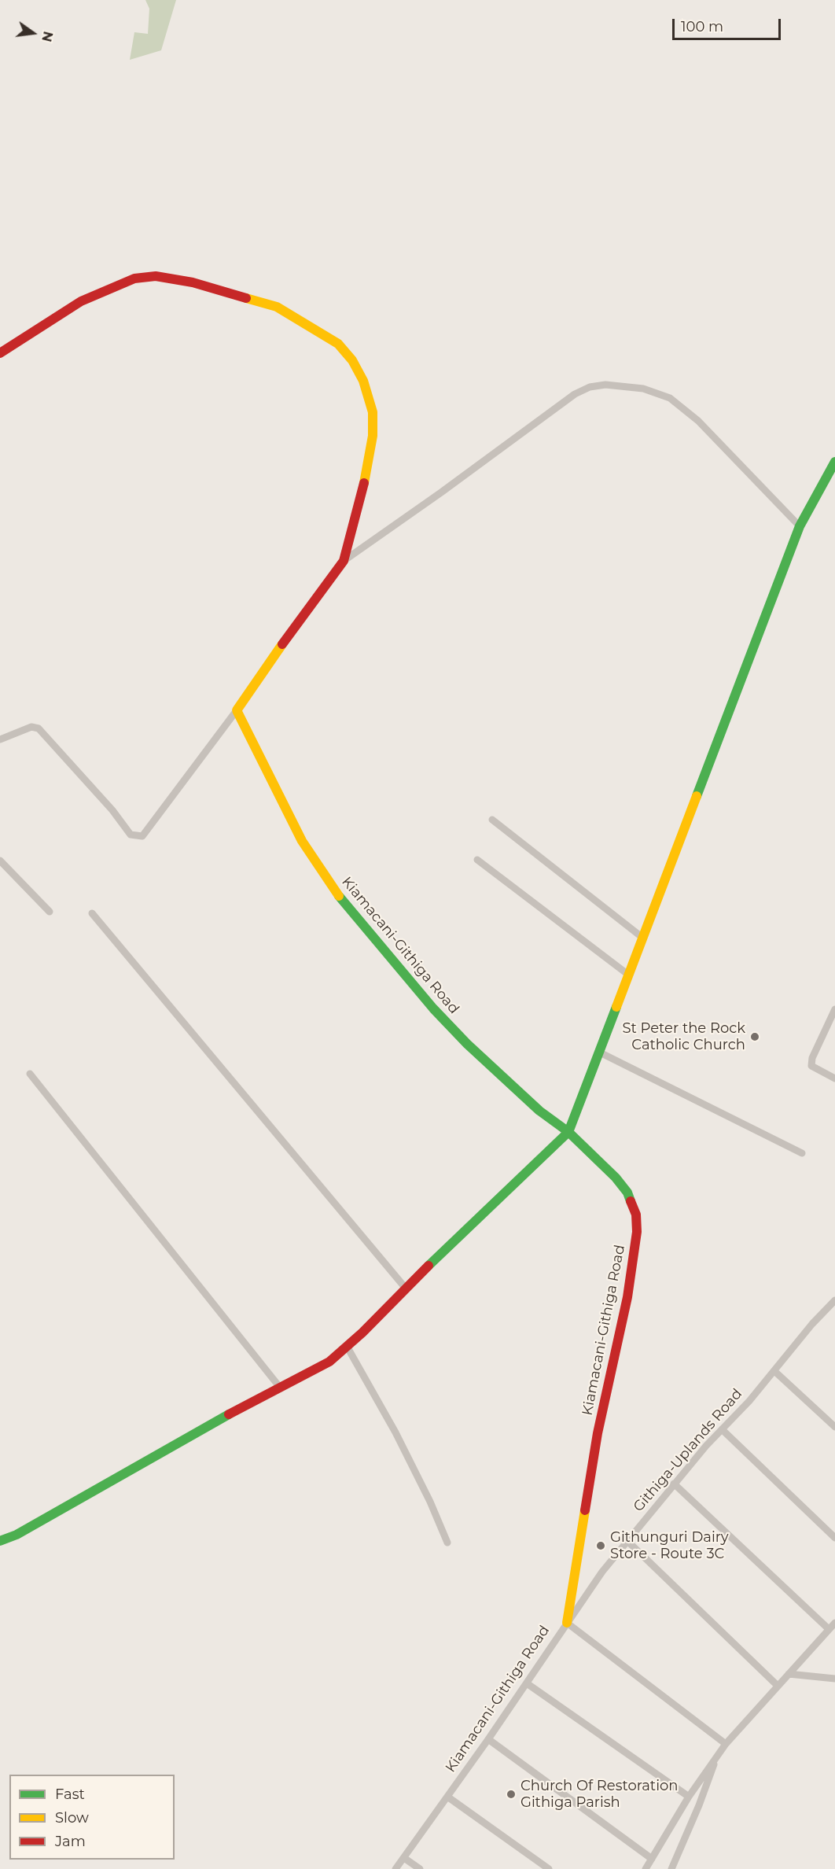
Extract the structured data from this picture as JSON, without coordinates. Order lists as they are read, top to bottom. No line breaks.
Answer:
{"streets":{"street":["Kiamacani-Githiga Road","Githiga-Uplands Road"]},"crossings":[["Kiamacani-Githiga Road","Githiga-Uplands Road"]],"places":["St Peter the Rock Catholic Church","Githunguri Dairy Store - Route 3C","Church Of Restoration Githiga Parish"],"legend":["Fast","Slow","Jam"],"scale_bar":"100 m","north":"right"}
